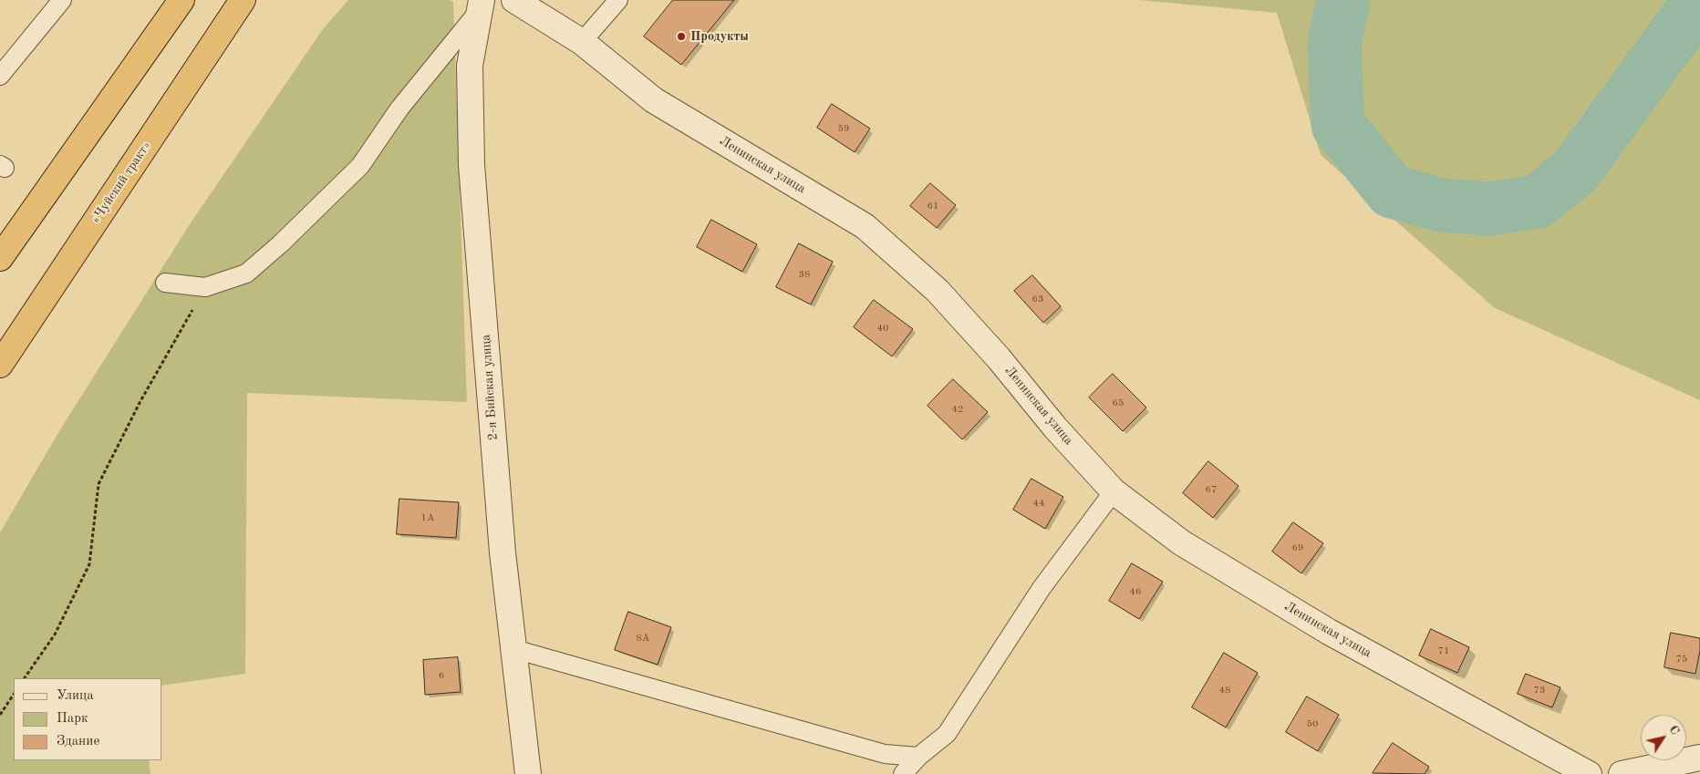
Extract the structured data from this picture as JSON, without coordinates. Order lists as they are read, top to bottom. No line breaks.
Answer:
{"streets":{"highway":["«Чуйский тракт»"],"street":["Ленинская улица","2-я Бийская улица"]},"places":["Продукты"],"house_numbers":["59","61","38","63","40","65","42","67","44","1А","69","46","8А","71","75","6","48","73","50"],"legend":["Улица","Парк","Здание"],"north":"top right"}
